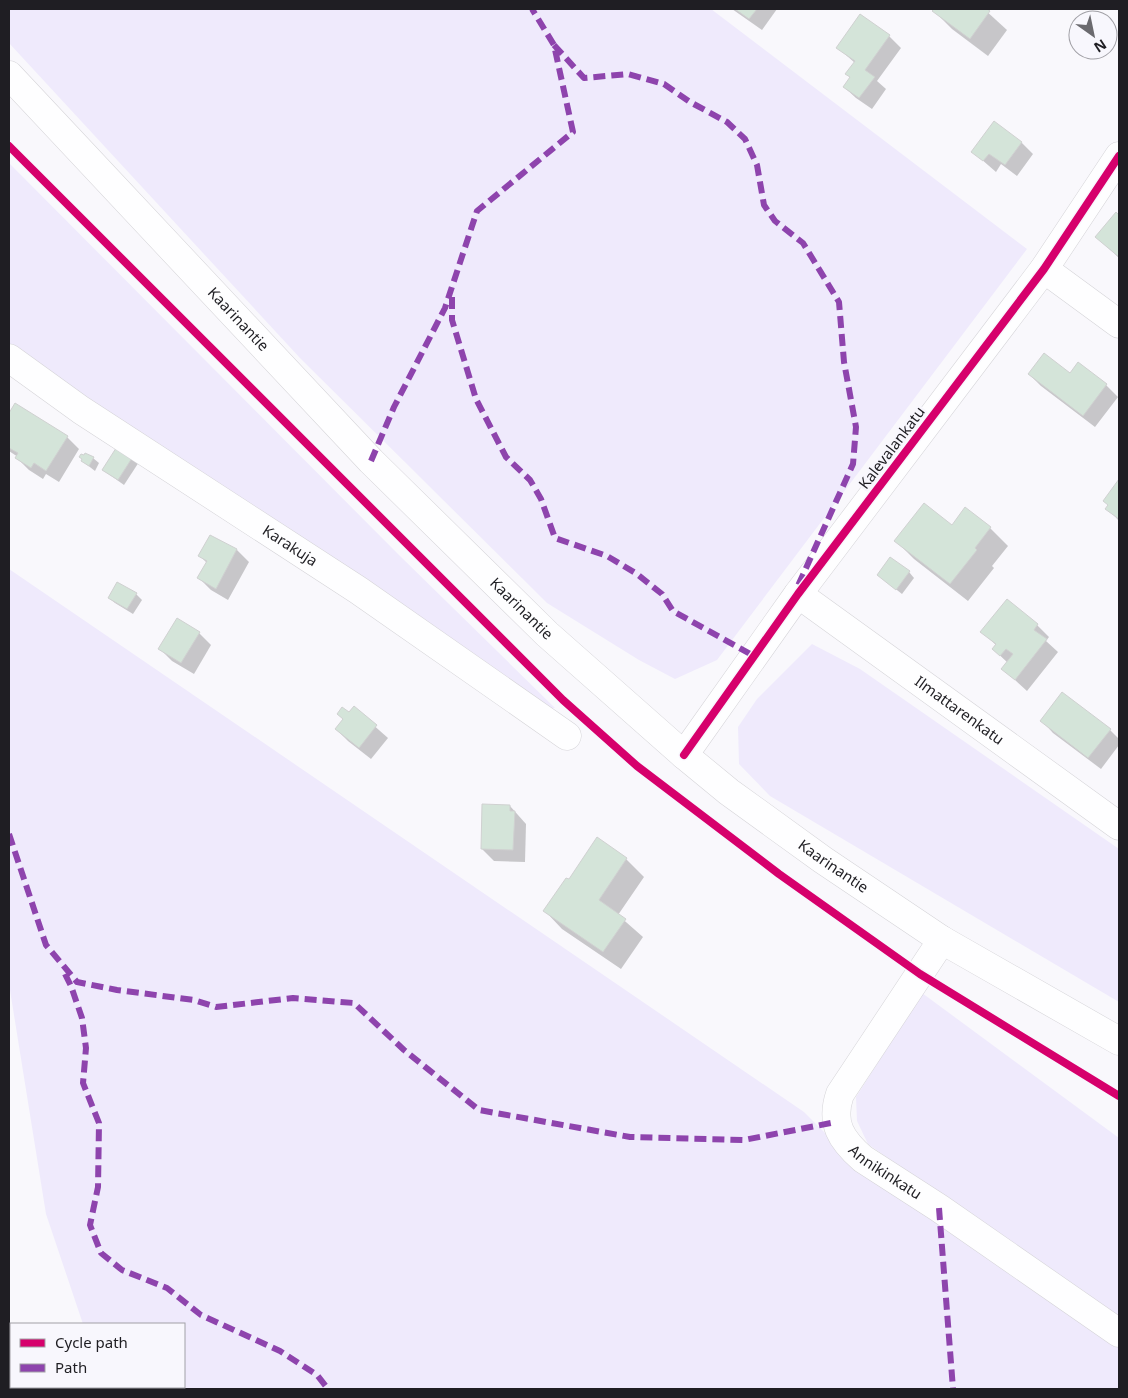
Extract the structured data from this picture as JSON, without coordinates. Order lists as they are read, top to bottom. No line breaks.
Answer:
{"streets":{"street":["Kaarinantie","Kalevalankatu","Karakuja","Ilmattarenkatu","Annikinkatu"]},"crossings":[["Kaarinantie","Kalevalankatu"],["Kaarinantie","Annikinkatu"],["Kalevalankatu","Ilmattarenkatu"]],"legend":["Cycle path","Path"],"north":"bottom right"}
